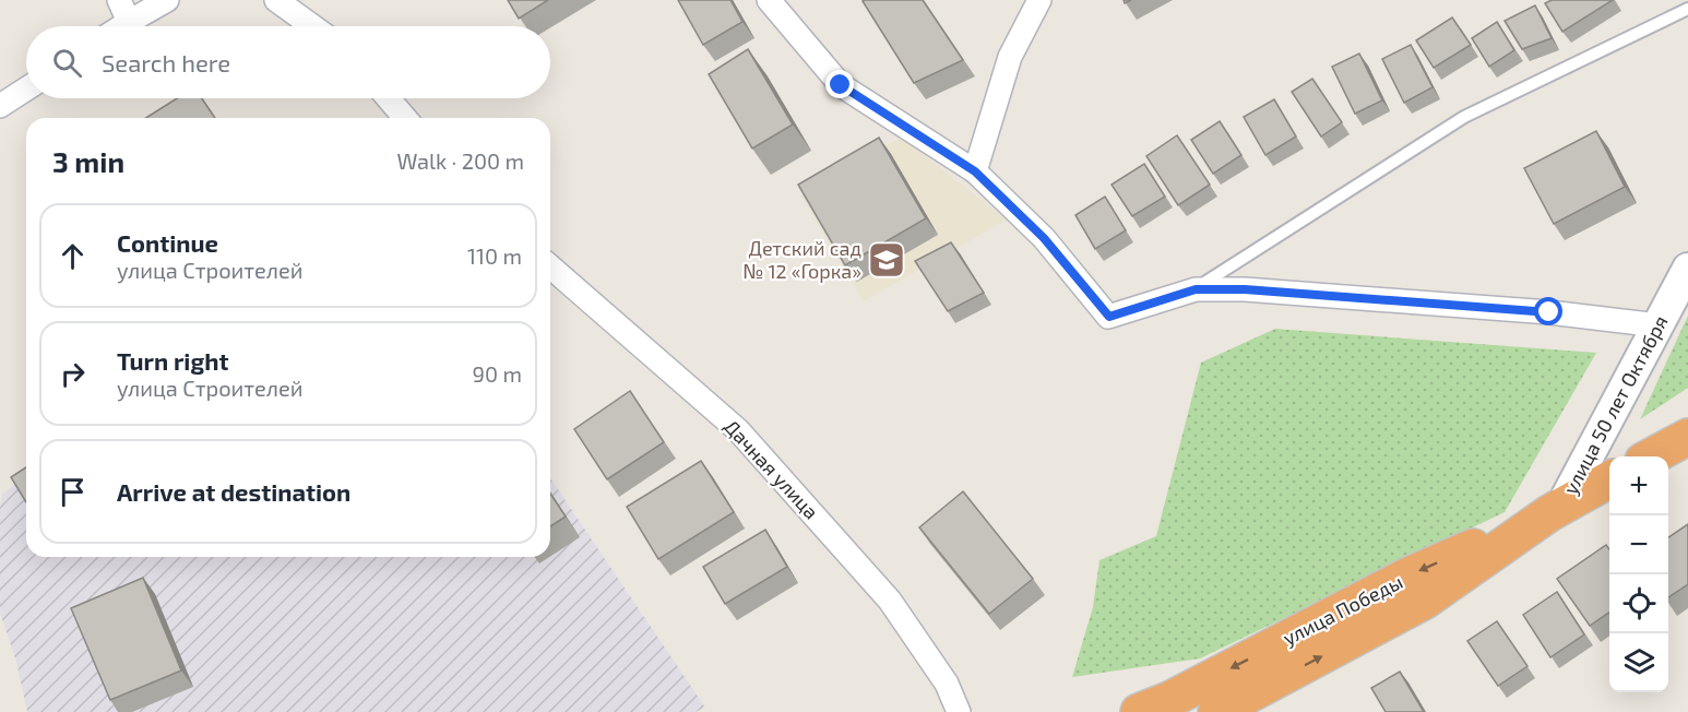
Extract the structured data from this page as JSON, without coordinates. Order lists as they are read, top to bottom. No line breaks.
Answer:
{"streets":{"highway":["улица Победы"],"main road":["улица 50 лет Октября"],"street":["Дачная улица"]},"crossings":[["улица 50 лет Октября","улица Победы"]],"places":{"school or university":["Детский сад № 12 «Горка»"]},"page":{"search":"Search here","heading":["3 min","Walk · 200 m"],"list":[["Continue","улица Строителей","110 m"],["Turn right","улица Строителей","90 m"],"Arrive at destination"],"map_buttons":["+","−"]}}
